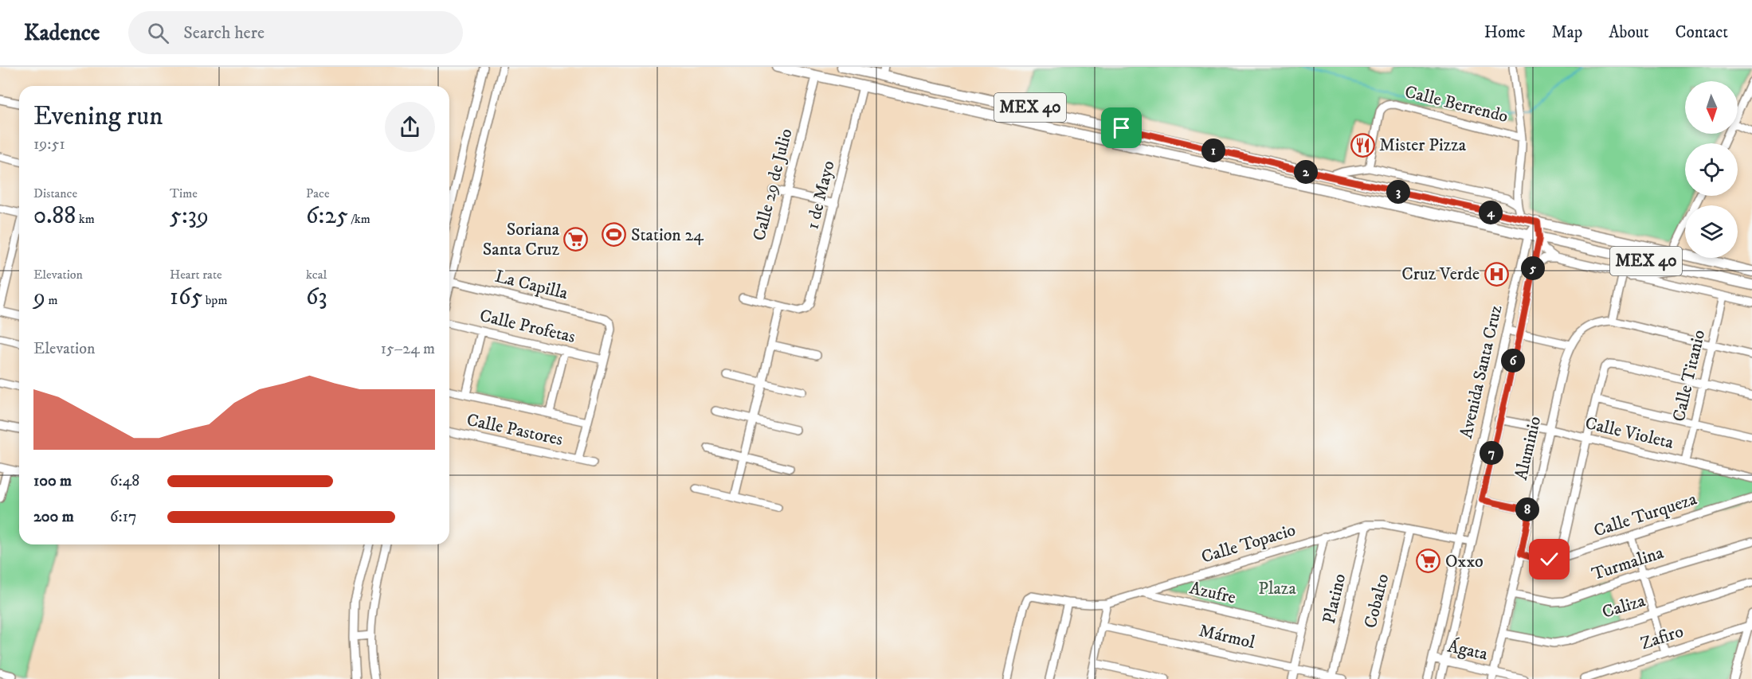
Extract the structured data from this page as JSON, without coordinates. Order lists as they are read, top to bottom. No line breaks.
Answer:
{"streets":{"main road":["MEX 40"],"street":["Calle Berrendo","Calle 29 de Julio","1 de Mayo","La Capilla","Calle Profetas","Avenida Santa Cruz","Calle Titanio","Calle Pastores","Calle Violeta","Aluminio","Calle Turqueza","Calle Topacio","Turmalina","Azufre","Platino","Cobalto","Caliza","Mármol","Zafiro","Ágata"]},"crossings":[["MEX 40","Calle 29 de Julio"],["MEX 40","1 de Mayo"],["MEX 40","Avenida Santa Cruz"],["La Capilla","Calle Profetas"],["Avenida Santa Cruz","Calle Violeta"],["Avenida Santa Cruz","Calle Topacio"],["Avenida Santa Cruz","Ágata"],["Calle Titanio","Calle Violeta"],["Calle Violeta","Aluminio"],["Aluminio","Calle Turqueza"],["Aluminio","Turmalina"],["Aluminio","Caliza"],["Aluminio","Ágata"],["Calle Topacio","Azufre"],["Calle Topacio","Platino"],["Calle Topacio","Cobalto"],["Platino","Mármol"]],"parks":["Plaza"],"places":{"restaurant":["Mister Pizza"],"sports":["Station 24"],"supermarket":["Soriana Santa Cruz","Oxxo"],"hospital":["Cruz Verde"]},"north":"bottom","page":{"header":"Kadence","search":"Search here","nav":["Home","Map","About","Contact"],"heading":["Evening run","19:51"],"pins":["1","2","3","4","5","6","7","8"],"stats":[["Distance","0.88 km"],["Time","5:39"],["Pace","6:25 /km"],["Elevation","9 m"],["Heart rate","165 bpm"],["kcal","63"]],"chart":["Elevation","15–24 m"],"list":[{"name":"100 m","note":"6:48"},{"name":"200 m","note":"6:17"}]}}
